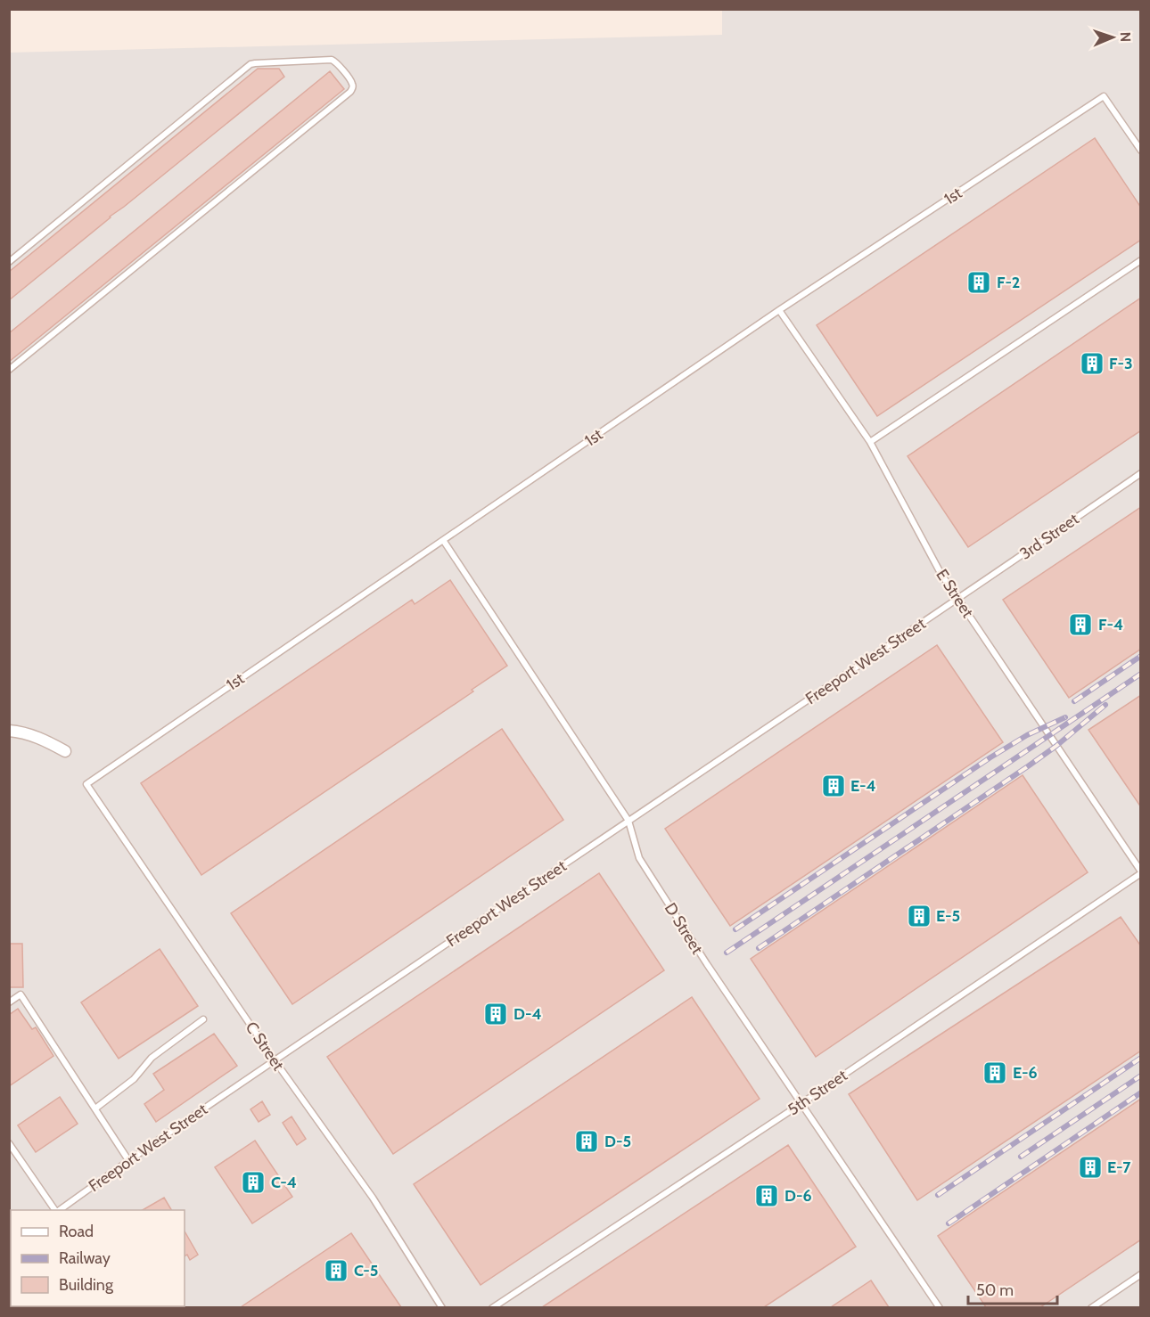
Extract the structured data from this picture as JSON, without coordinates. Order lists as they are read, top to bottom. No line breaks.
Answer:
{"streets":{"lane":["1st","3rd Street","E Street","Freeport West Street","D Street","C Street","5th Street"]},"crossings":[["1st","E Street"],["1st","D Street"],["1st","C Street"],["3rd Street","E Street"],["3rd Street","Freeport West Street"],["E Street","Freeport West Street"],["E Street","5th Street"],["Freeport West Street","D Street"],["Freeport West Street","C Street"],["D Street","5th Street"]],"places":{"building":["F-2","F-3","F-4","E-4","E-5","D-4","E-6","D-5","E-7","C-4","D-6","C-5"]},"legend":["Road","Railway","Building"],"scale_bar":"50 m","north":"right"}
